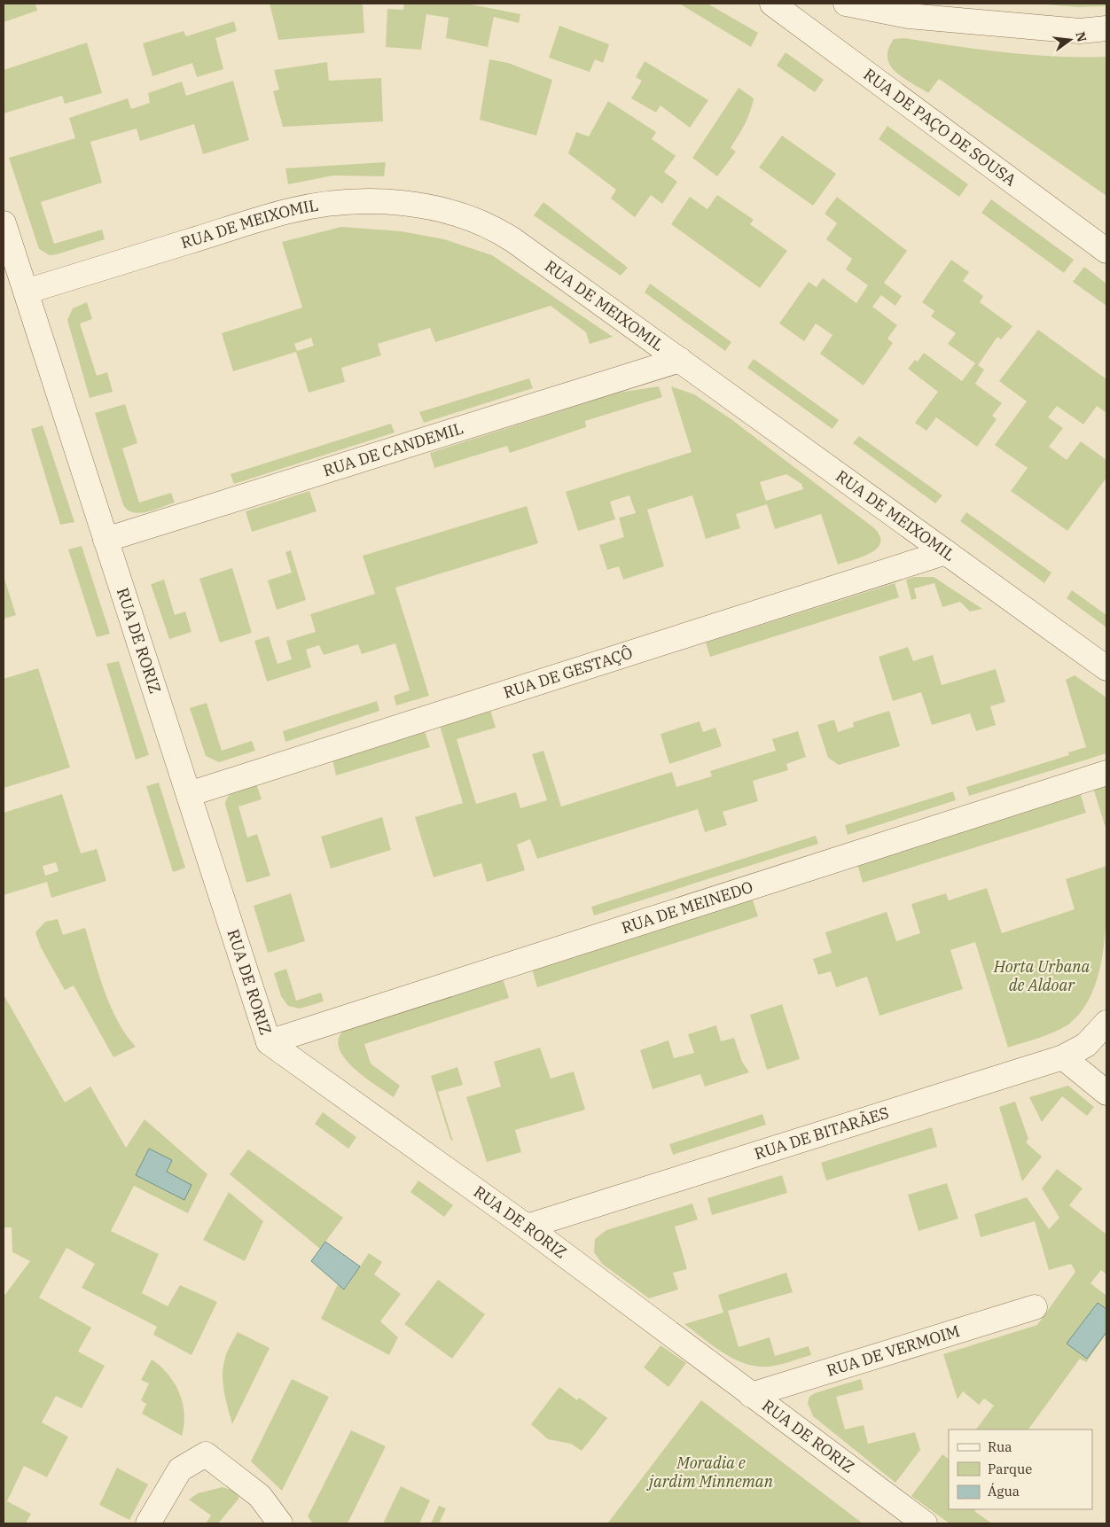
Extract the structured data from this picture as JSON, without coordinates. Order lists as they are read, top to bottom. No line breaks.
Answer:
{"streets":{"street":["RUA DE PAÇO DE SOUSA","RUA DE MEIXOMIL","RUA DE CANDEMIL","RUA DE RORIZ","RUA DE GESTAÇÔ","RUA DE MEINEDO","RUA DE BITARÃES","RUA DE VERMOIM"]},"crossings":[["RUA DE MEIXOMIL","RUA DE CANDEMIL"],["RUA DE MEIXOMIL","RUA DE RORIZ"],["RUA DE MEIXOMIL","RUA DE GESTAÇÔ"],["RUA DE CANDEMIL","RUA DE RORIZ"],["RUA DE RORIZ","RUA DE GESTAÇÔ"],["RUA DE RORIZ","RUA DE MEINEDO"],["RUA DE RORIZ","RUA DE BITARÃES"],["RUA DE RORIZ","RUA DE VERMOIM"]],"parks":["Horta Urbana de Aldoar","Moradia e jardim Minneman"],"legend":["Rua","Parque","Água"],"north":"right"}
